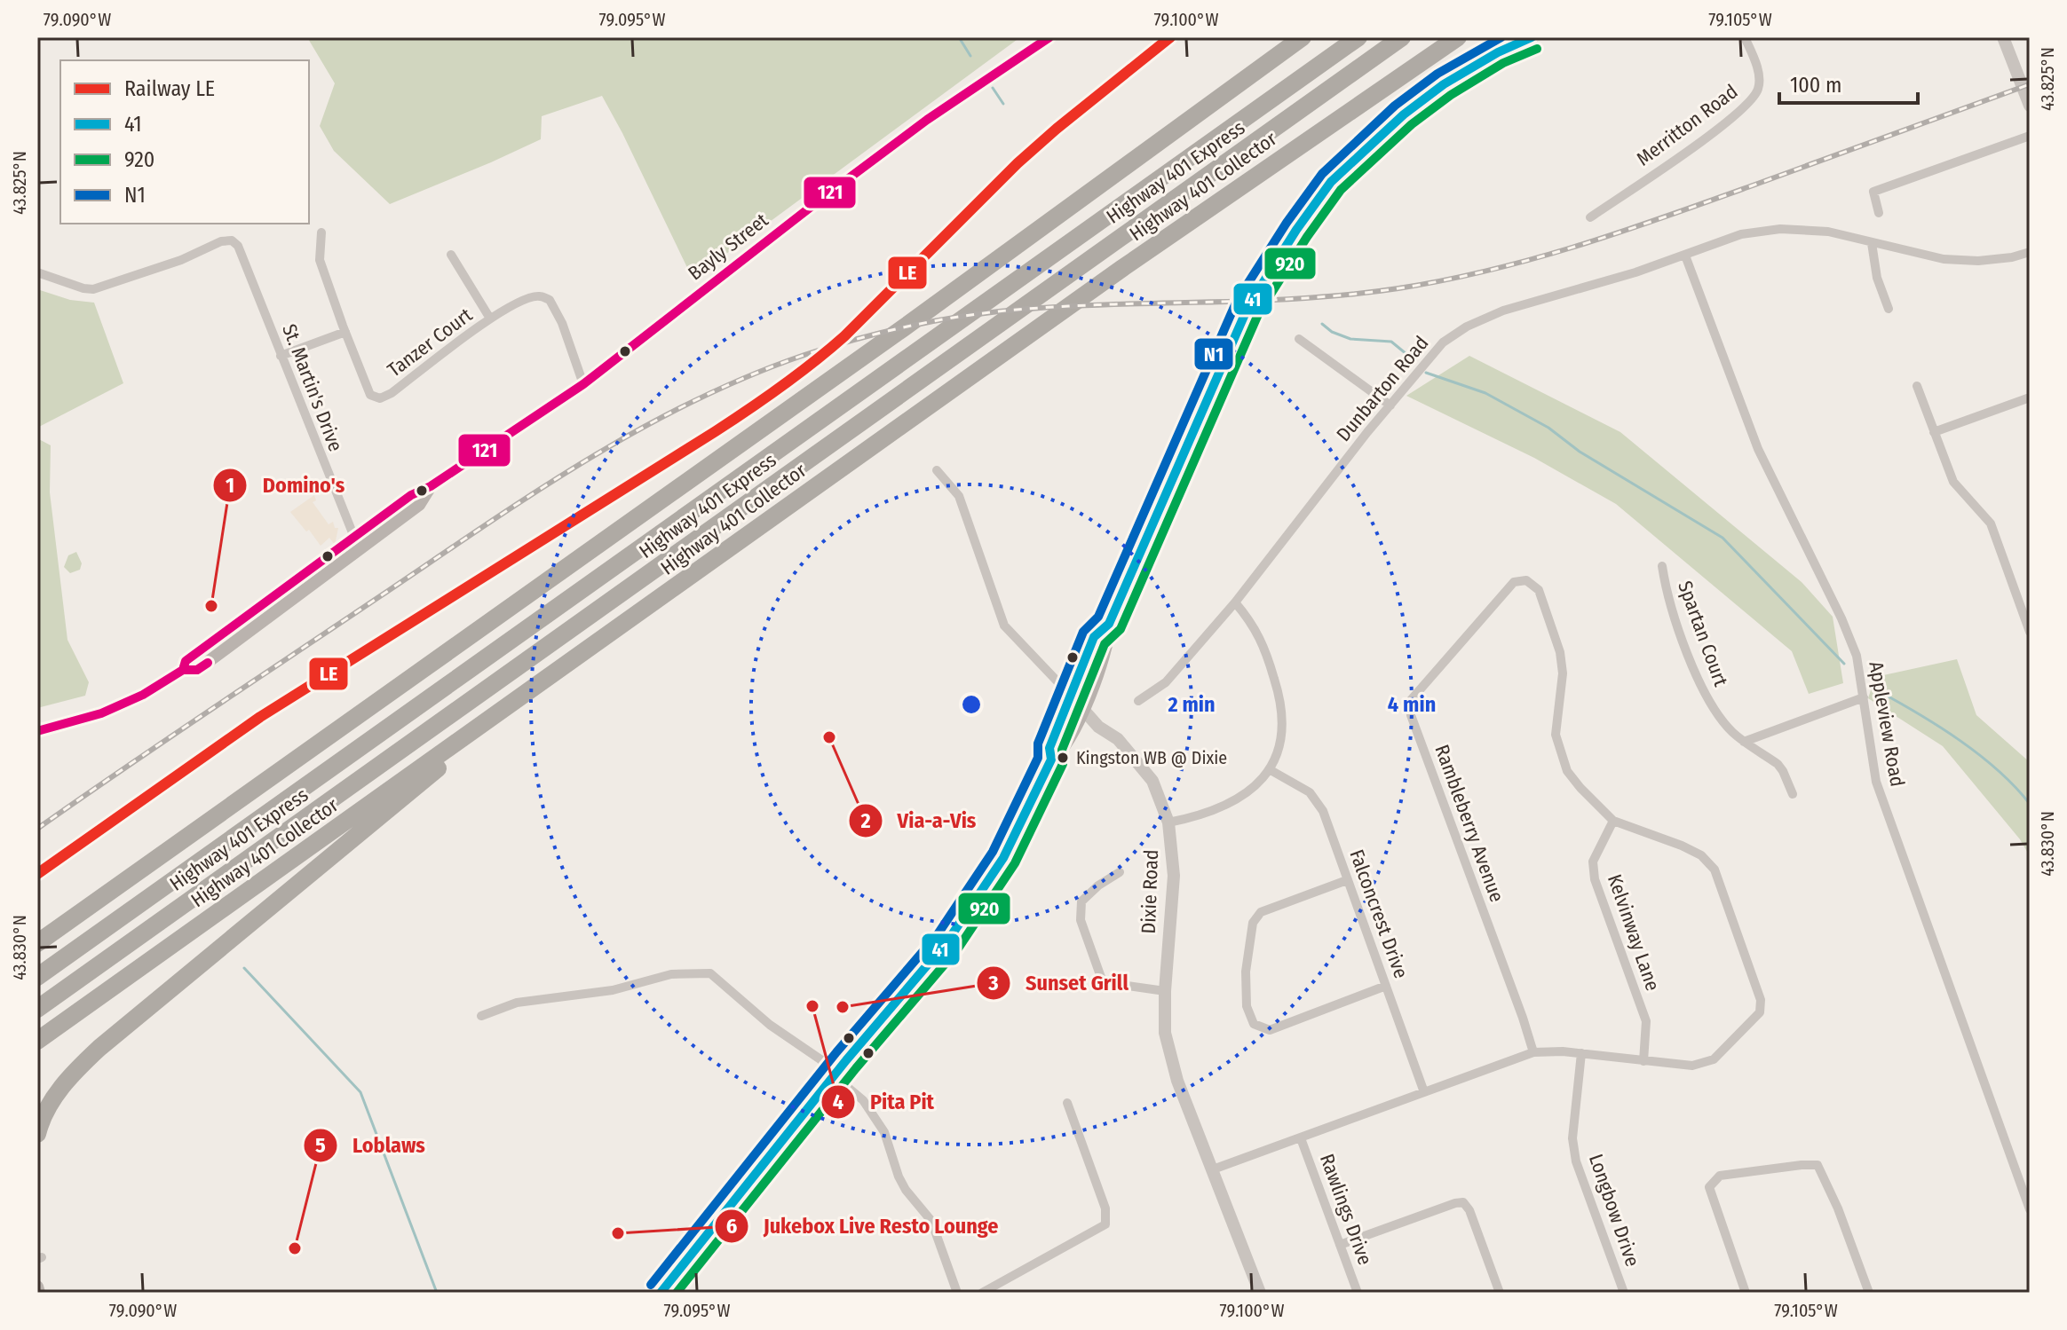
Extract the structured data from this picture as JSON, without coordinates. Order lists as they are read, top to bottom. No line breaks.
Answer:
{"streets":{"highway":["Highway 401 Express","Highway 401 Collector"],"main road":["Bayly Street"],"street":["Merritton Road","Tanzer Court","St. Martin's Drive","Dunbarton Road","Spartan Court","Appleview Road","Rambleberry Avenue","Dixie Road","Falconcrest Drive","Kelvinway Lane","Rawlings Drive","Longbow Drive"]},"crossings":[["Bayly Street","Tanzer Court"],["Bayly Street","St. Martin's Drive"],["Dunbarton Road","Appleview Road"],["Rambleberry Avenue","Dixie Road"],["Rambleberry Avenue","Falconcrest Drive"],["Rambleberry Avenue","Kelvinway Lane"],["Rambleberry Avenue","Rawlings Drive"],["Rambleberry Avenue","Longbow Drive"]],"places":["Domino's","Via-a-Vis","Kingston WB @ Dixie","Pita Pit","Sunset Grill","Jukebox Live Resto Lounge","Loblaws"],"lines":["rail line LE","transit line 41","transit line N1","transit line 121","transit line 920"],"legend":["Railway LE","41","920","N1"],"scale_bar":"100 m","coordinates":["79.090°W","79.095°W","79.100°W","79.105°W","43.825°N","43.830°N"],"rings":["2 min","4 min"]}
